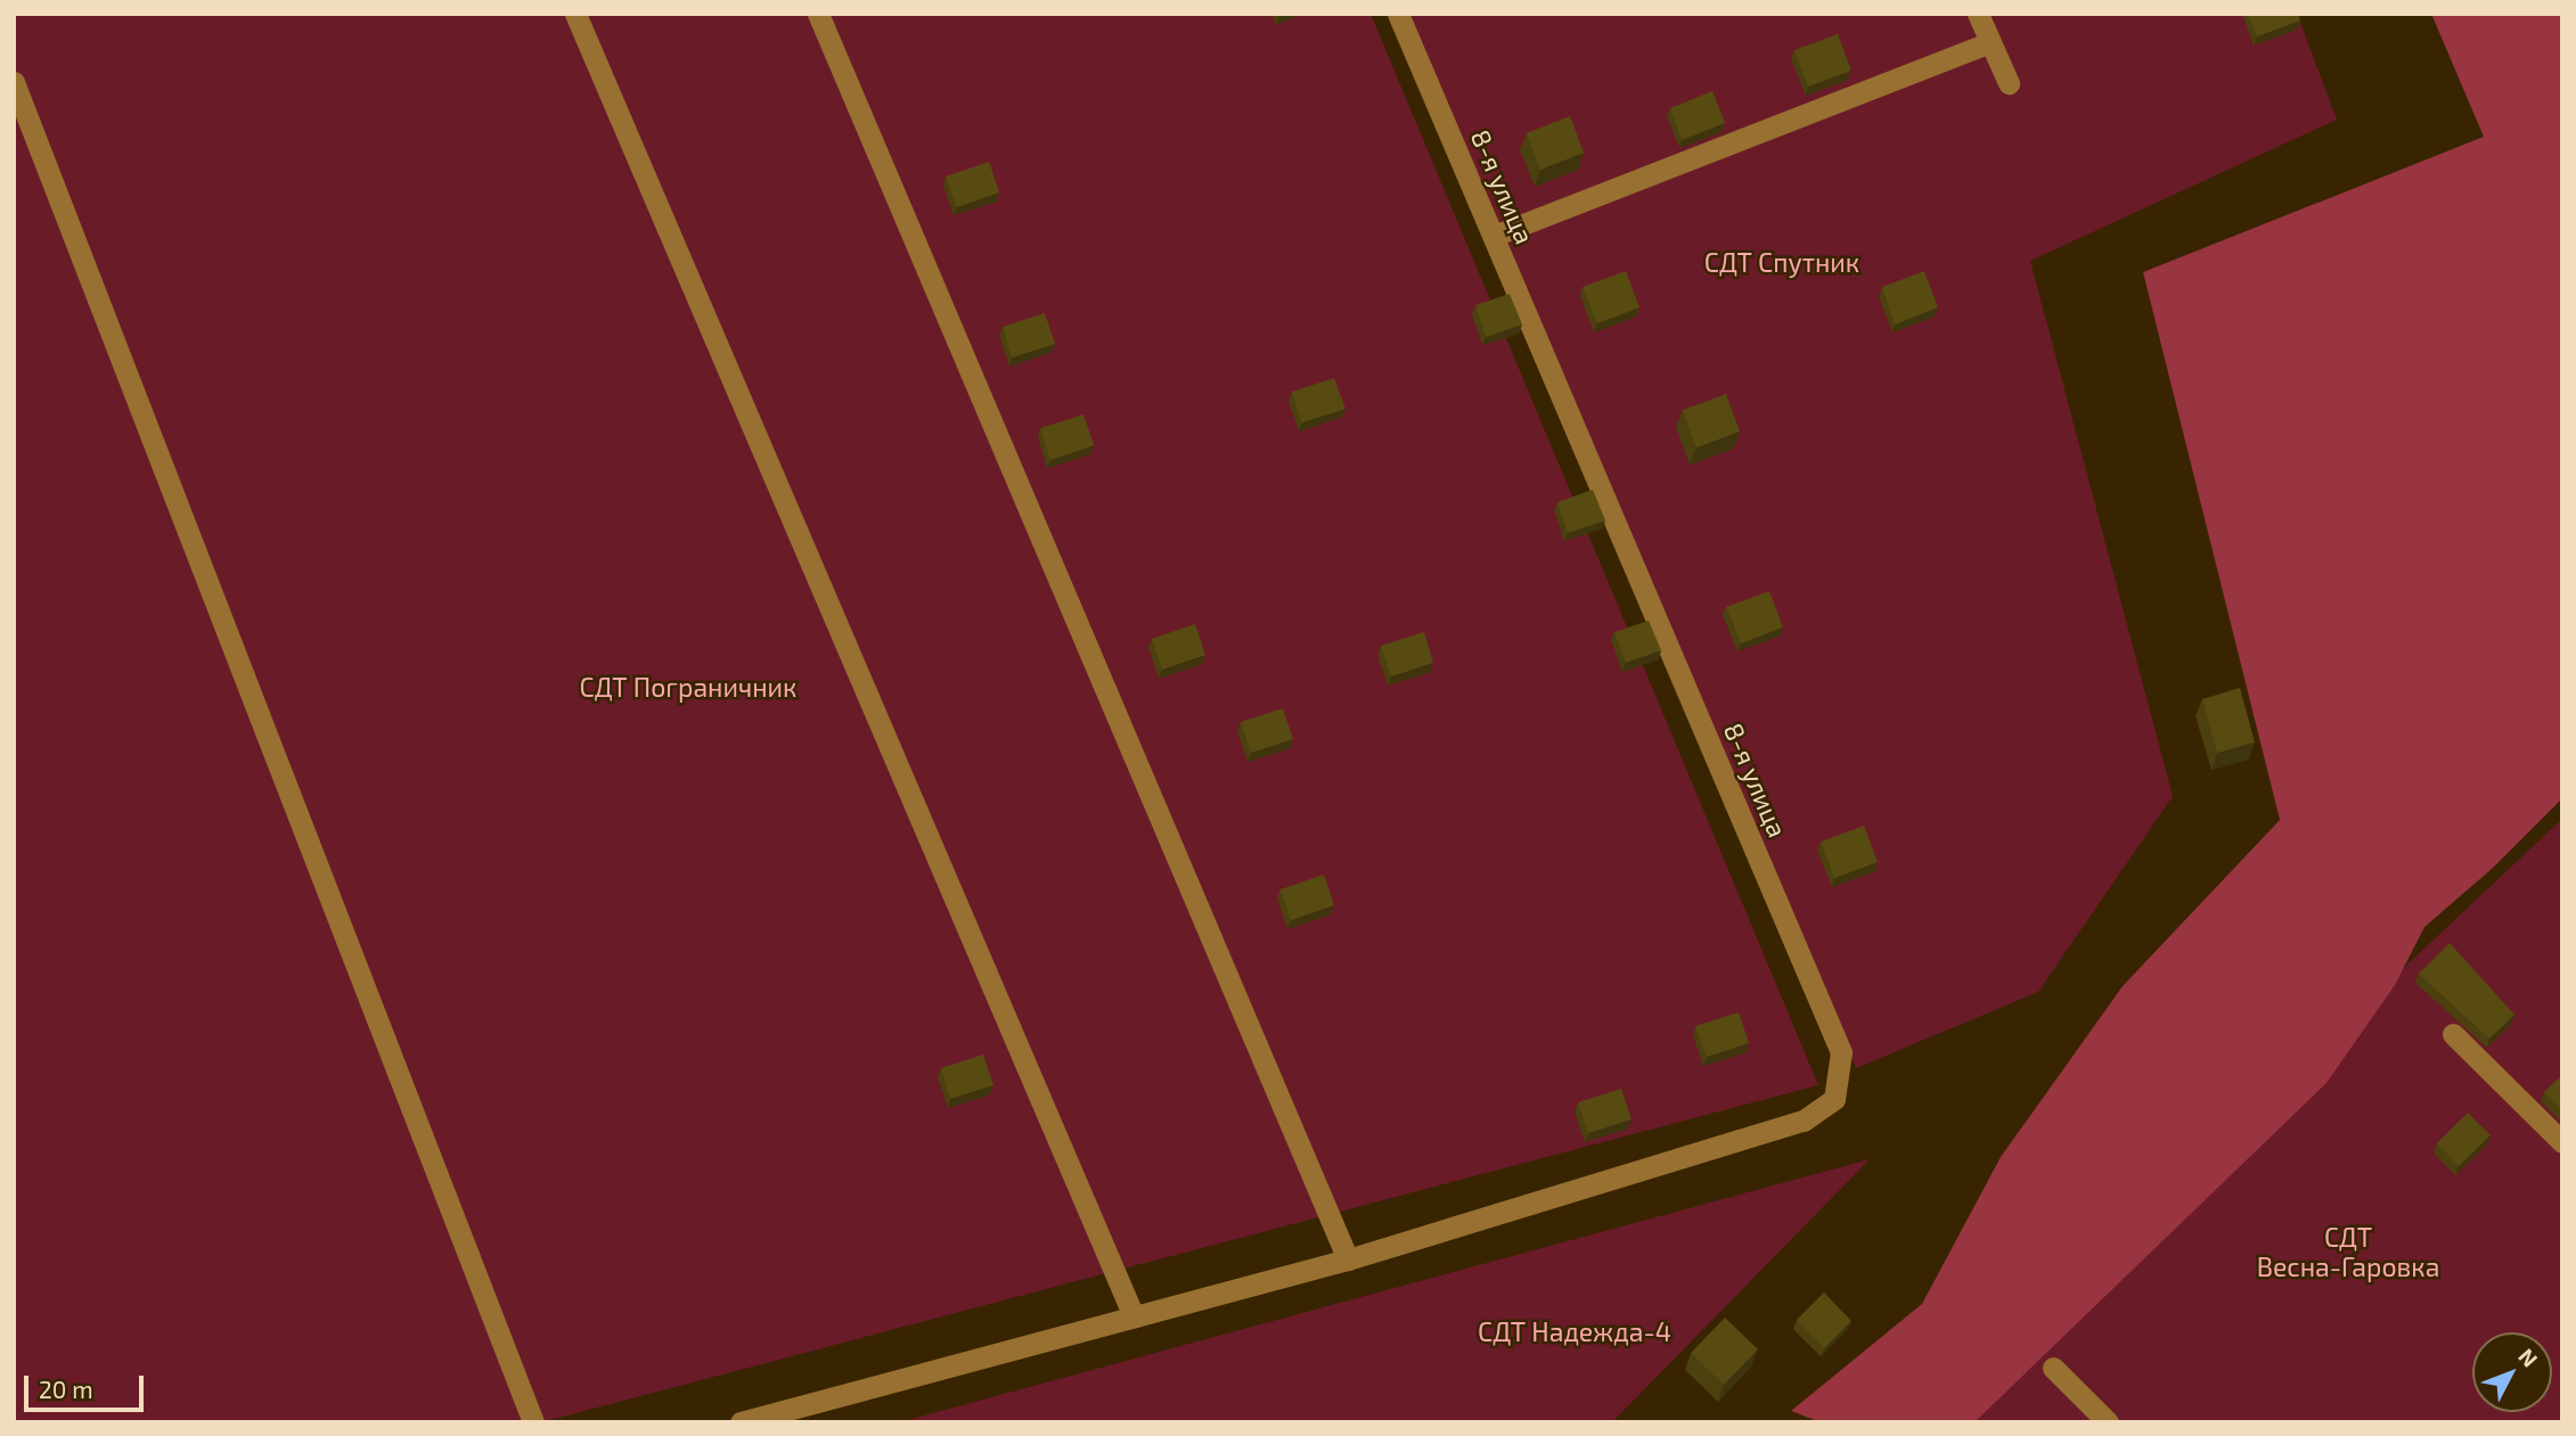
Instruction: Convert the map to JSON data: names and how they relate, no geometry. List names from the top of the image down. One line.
{"streets":{"street":["8-я улица"]},"parks":["СДТ Спутник","СДТ Пограничник","СДТ Весна-Гаровка","СДТ Надежда-4"],"scale_bar":"20 m","north":"top right"}
